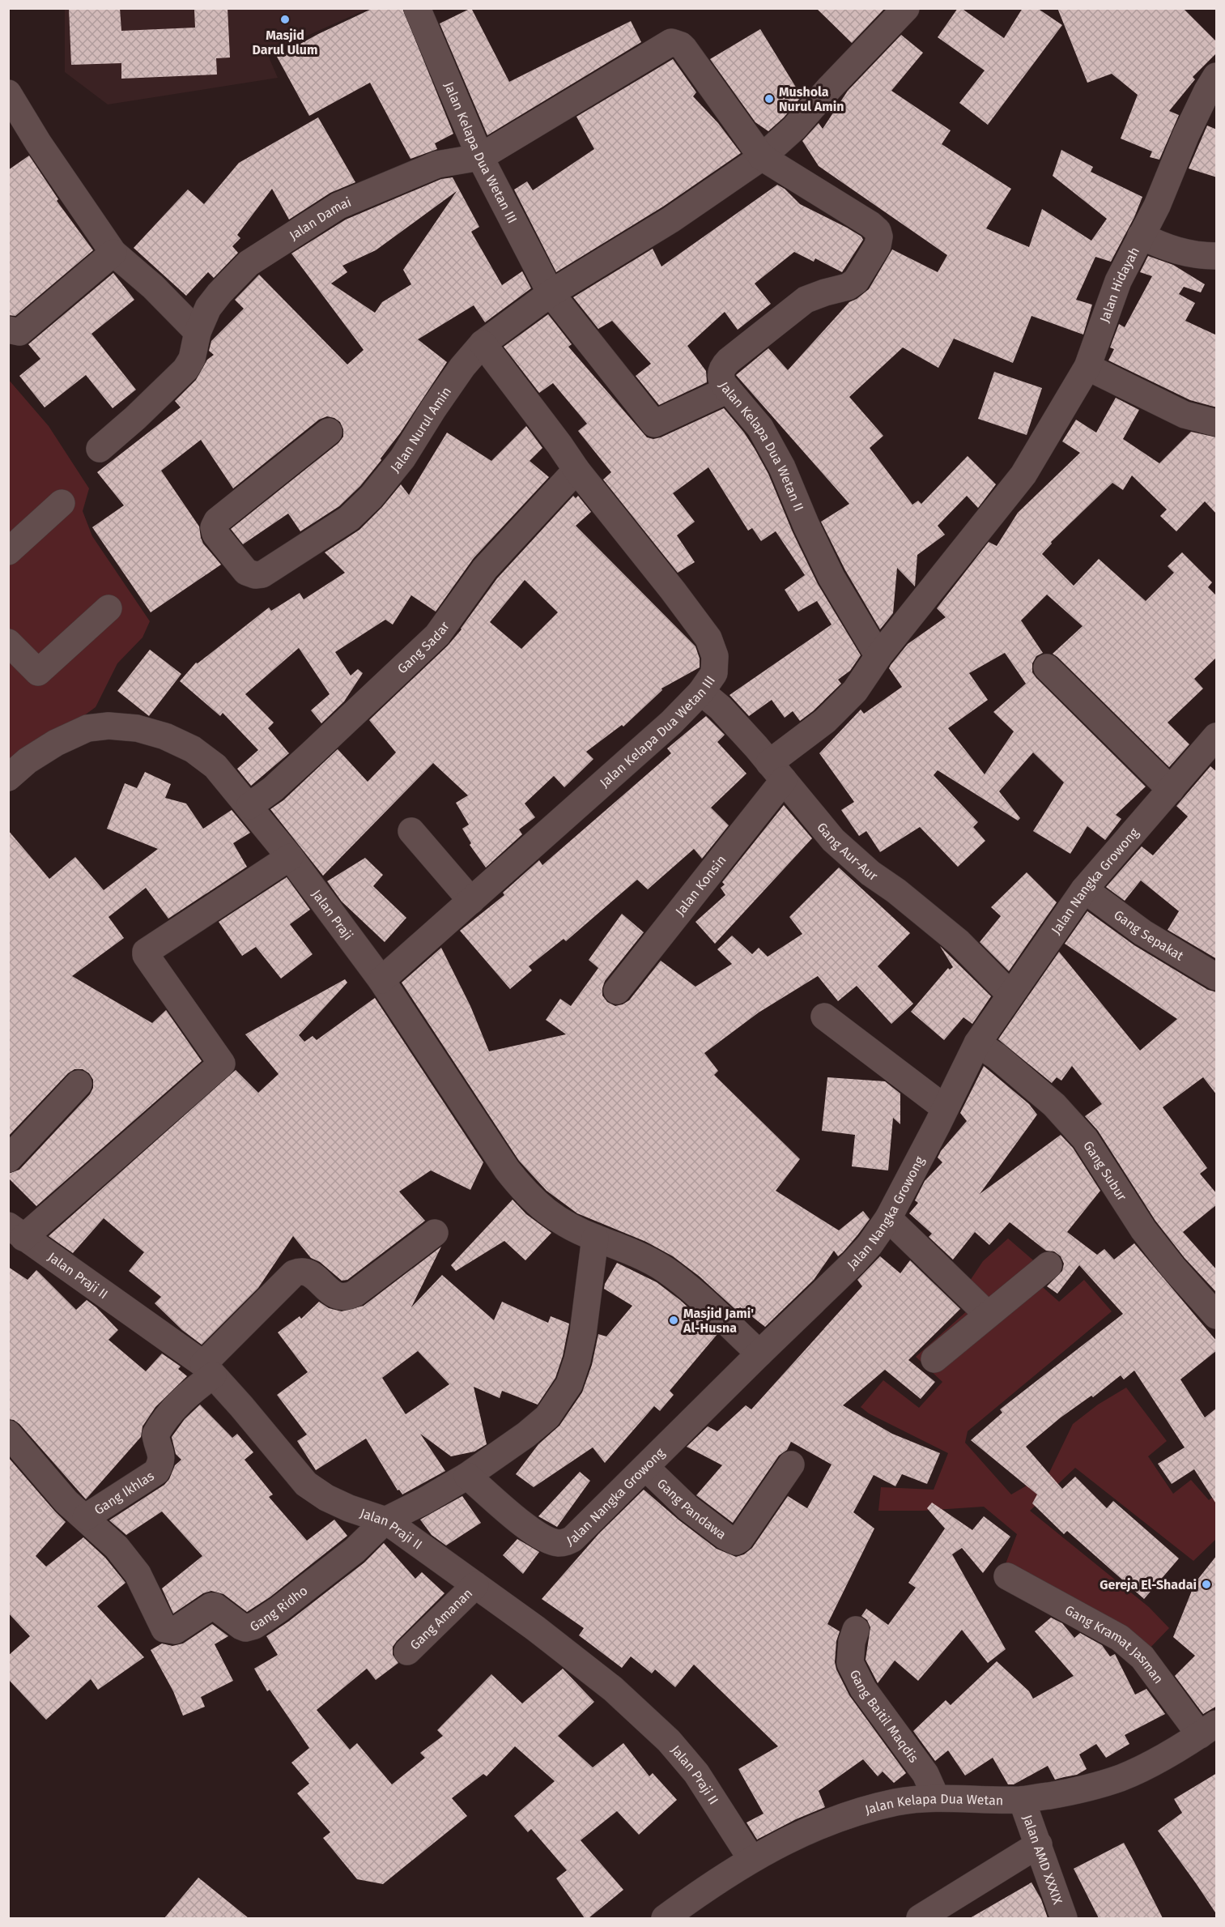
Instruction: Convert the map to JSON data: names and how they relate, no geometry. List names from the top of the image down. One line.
{"streets":{"street":["Jalan Kelapa Dua Wetan III","Jalan Damai","Jalan Hidayah","Jalan Nurul Amin","Jalan Kelapa Dua Wetan II","Gang Sadar","Gang Aur-Aur","Jalan Nangka Growong","Jalan Konsin","Jalan Praji","Gang Sepakat","Gang Subur","Jalan Praji II","Gang Ikhlas","Gang Pandawa","Gang Ridho","Gang Amanan","Gang Kramat Jasman","Gang Baitil Maqdis","Jalan Kelapa Dua Wetan","Jalan AMD XXXIX"]},"crossings":[["Jalan Kelapa Dua Wetan III","Jalan Damai"],["Jalan Kelapa Dua Wetan III","Jalan Nurul Amin"],["Jalan Kelapa Dua Wetan III","Jalan Kelapa Dua Wetan II"],["Jalan Kelapa Dua Wetan III","Gang Sadar"],["Jalan Kelapa Dua Wetan III","Gang Aur-Aur"],["Jalan Kelapa Dua Wetan III","Jalan Praji"],["Jalan Nurul Amin","Jalan Kelapa Dua Wetan II"],["Gang Sadar","Jalan Praji"],["Gang Aur-Aur","Jalan Nangka Growong"],["Gang Aur-Aur","Jalan Konsin"],["Jalan Nangka Growong","Jalan Praji"],["Jalan Nangka Growong","Gang Sepakat"],["Jalan Nangka Growong","Gang Subur"],["Jalan Nangka Growong","Gang Pandawa"],["Jalan Praji II","Gang Ikhlas"],["Jalan Praji II","Gang Ridho"],["Jalan Praji II","Gang Amanan"],["Jalan Praji II","Jalan Kelapa Dua Wetan"],["Gang Ikhlas","Gang Ridho"],["Gang Kramat Jasman","Jalan Kelapa Dua Wetan"],["Gang Baitil Maqdis","Jalan Kelapa Dua Wetan"],["Jalan Kelapa Dua Wetan","Jalan AMD XXXIX"]],"places":["Masjid Darul Ulum","Mushola Nurul Amin","Masjid Jami' Al-Husna","Gereja El-Shadai"]}
